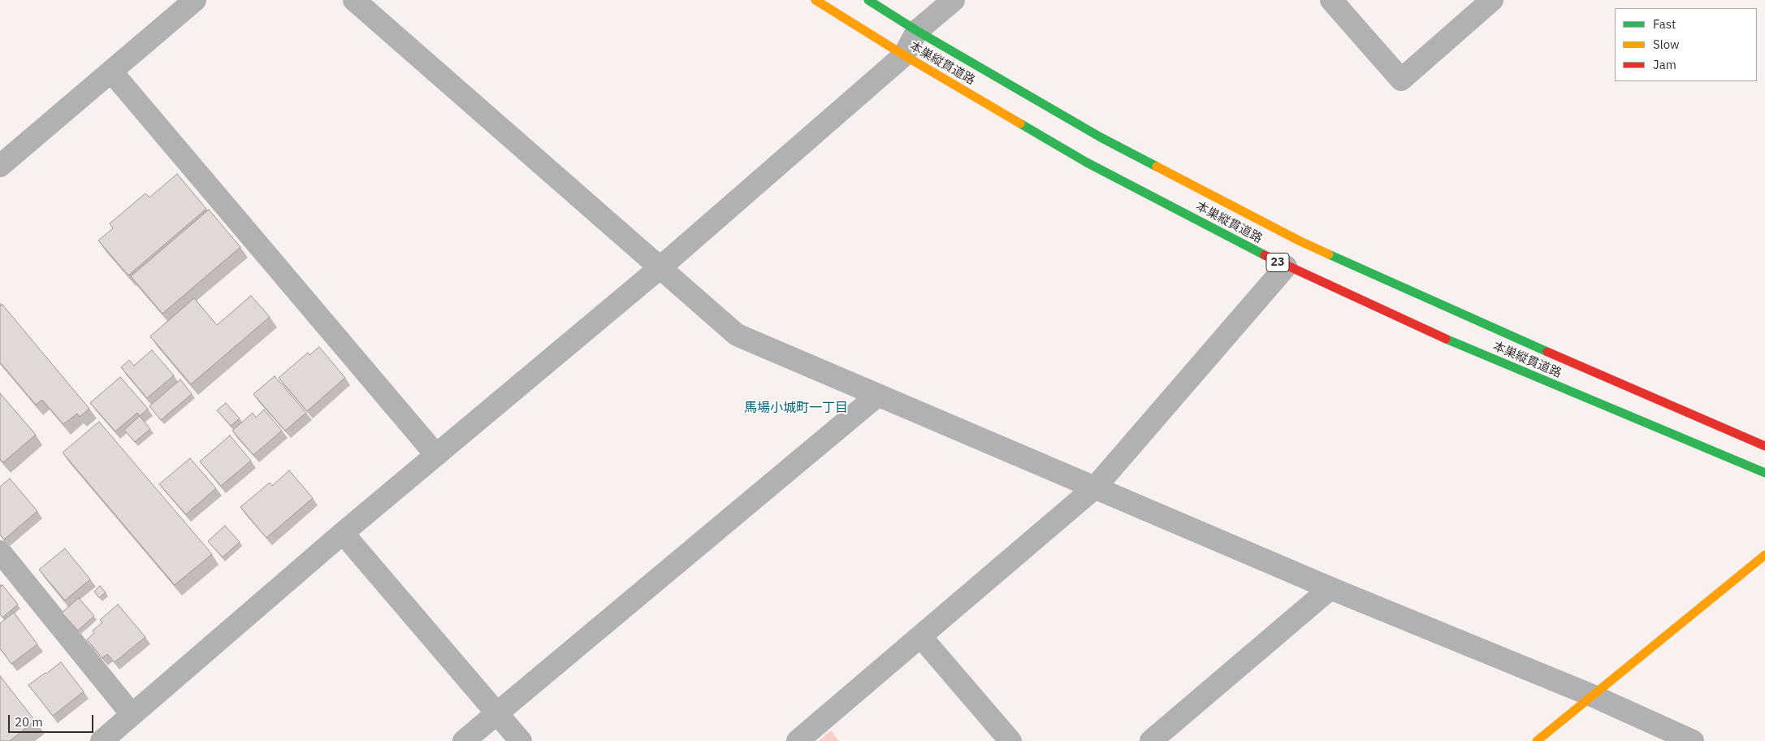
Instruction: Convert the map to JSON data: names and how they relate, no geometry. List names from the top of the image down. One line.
{"streets":{"main road":["本巣縦貫道路","23"]},"districts":["馬場小城町一丁目"],"legend":["Fast","Slow","Jam"],"scale_bar":"20 m"}
